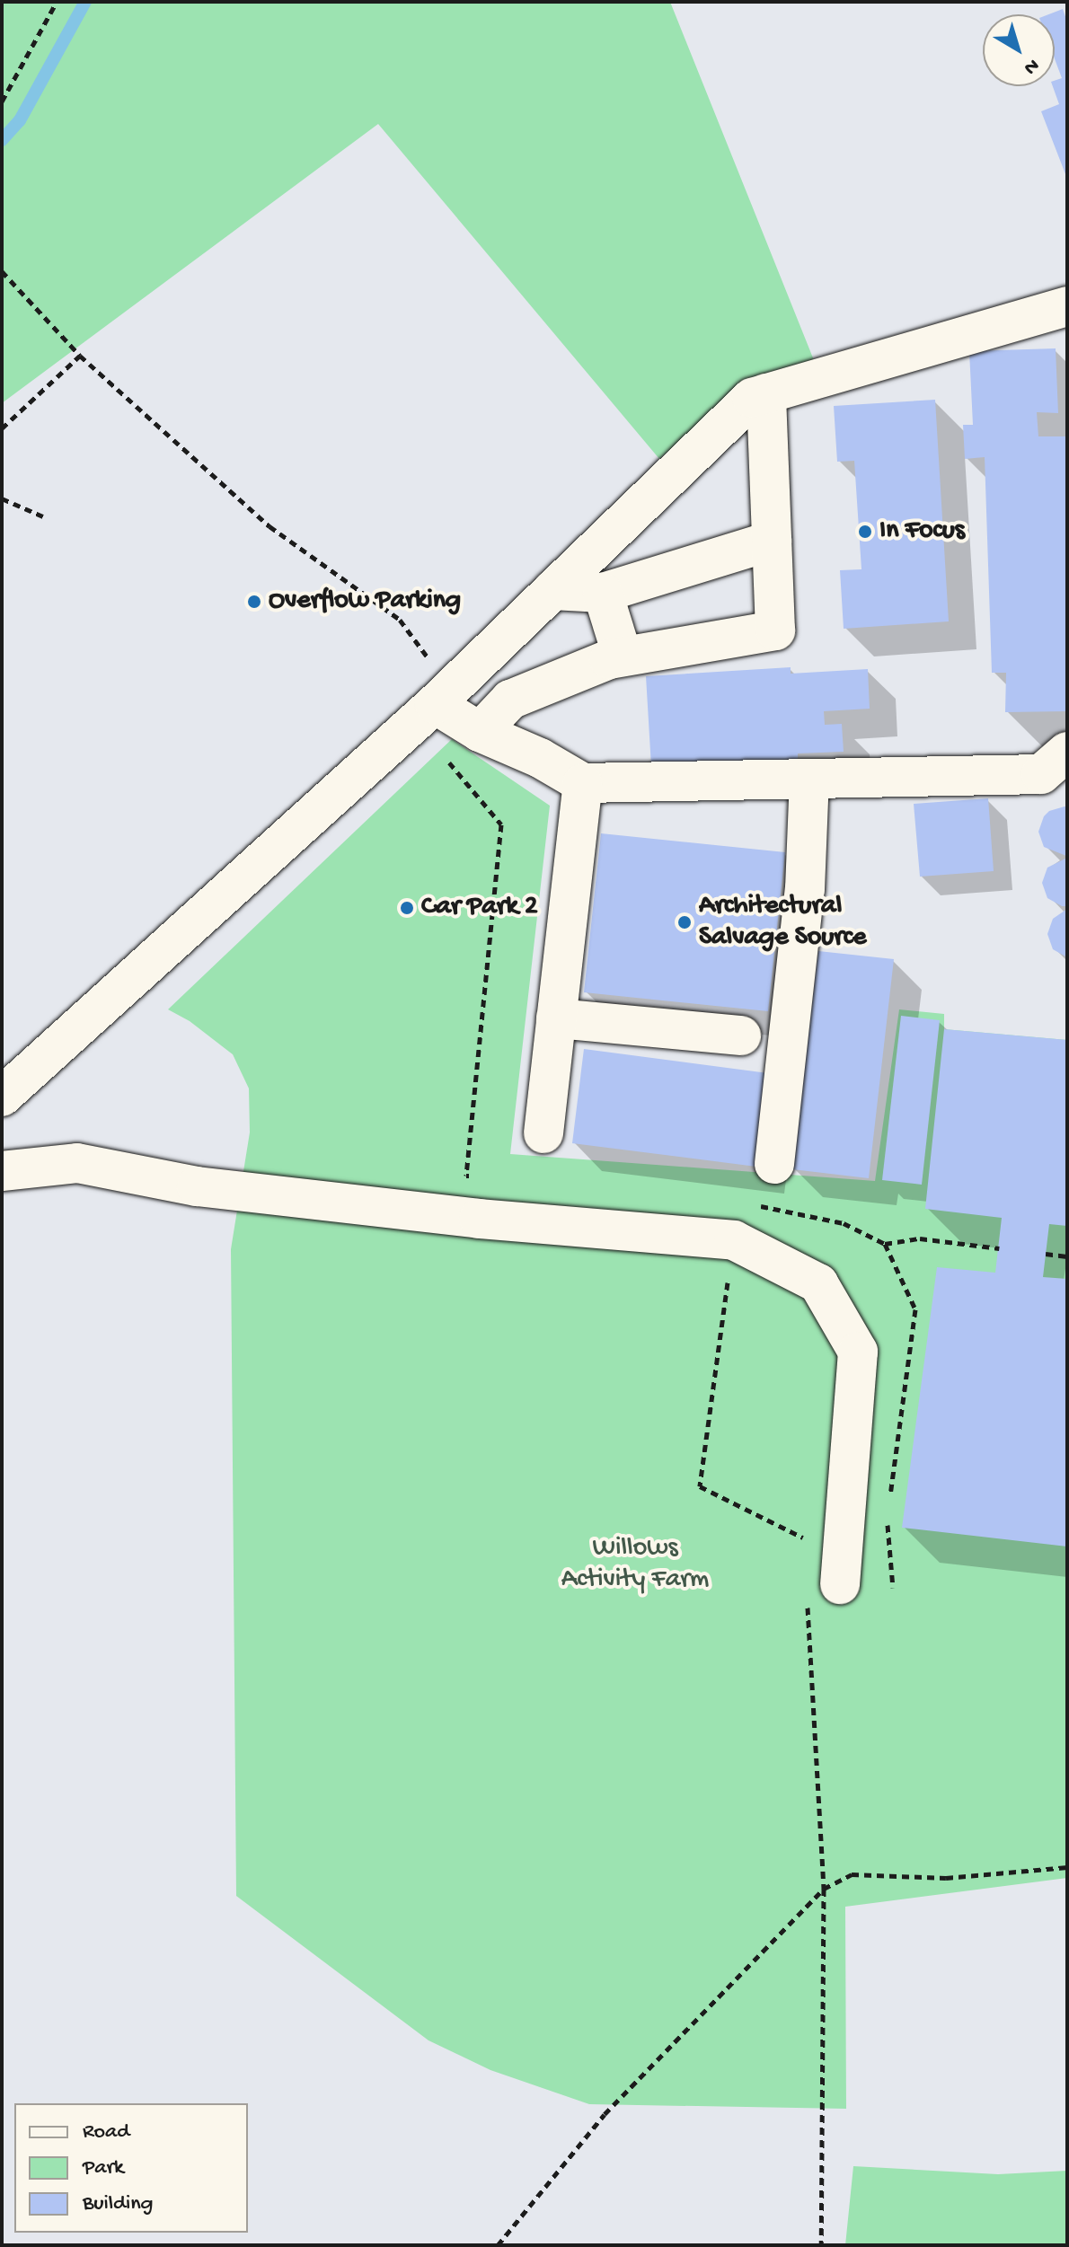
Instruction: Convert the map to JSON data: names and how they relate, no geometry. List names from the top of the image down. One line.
{"parks":["Willows Activity Farm"],"places":["In Focus","Overflow Parking","Car Park 2","Architectural Salvage Source"],"legend":["Road","Park","Building"],"north":"bottom right"}
